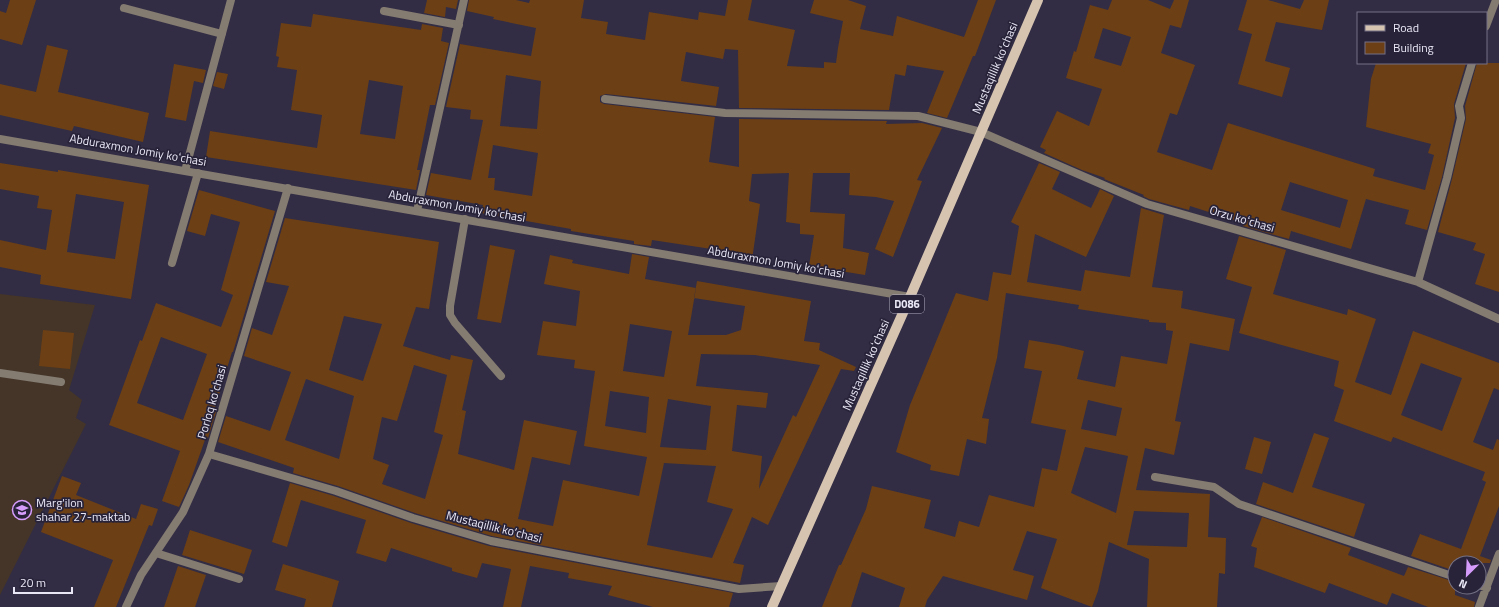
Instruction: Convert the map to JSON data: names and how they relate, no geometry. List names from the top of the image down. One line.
{"streets":{"main road":["Mustaqillik koʻchasi","D086"],"street":["Abduraxmon Jomiy koʻchasi","Orzu koʻchasi","Porloq koʻchasi","Mustaqillik ko‘chasi"]},"crossings":[["Mustaqillik koʻchasi","Abduraxmon Jomiy koʻchasi"],["Mustaqillik koʻchasi","Orzu koʻchasi"],["Mustaqillik koʻchasi","Mustaqillik ko‘chasi"],["Abduraxmon Jomiy koʻchasi","Porloq koʻchasi"],["Porloq koʻchasi","Mustaqillik ko‘chasi"]],"places":{"school or university":["Marg'ilon shahar 27-maktab"]},"legend":["Road","Building"],"scale_bar":"20 m","north":"bottom left"}
